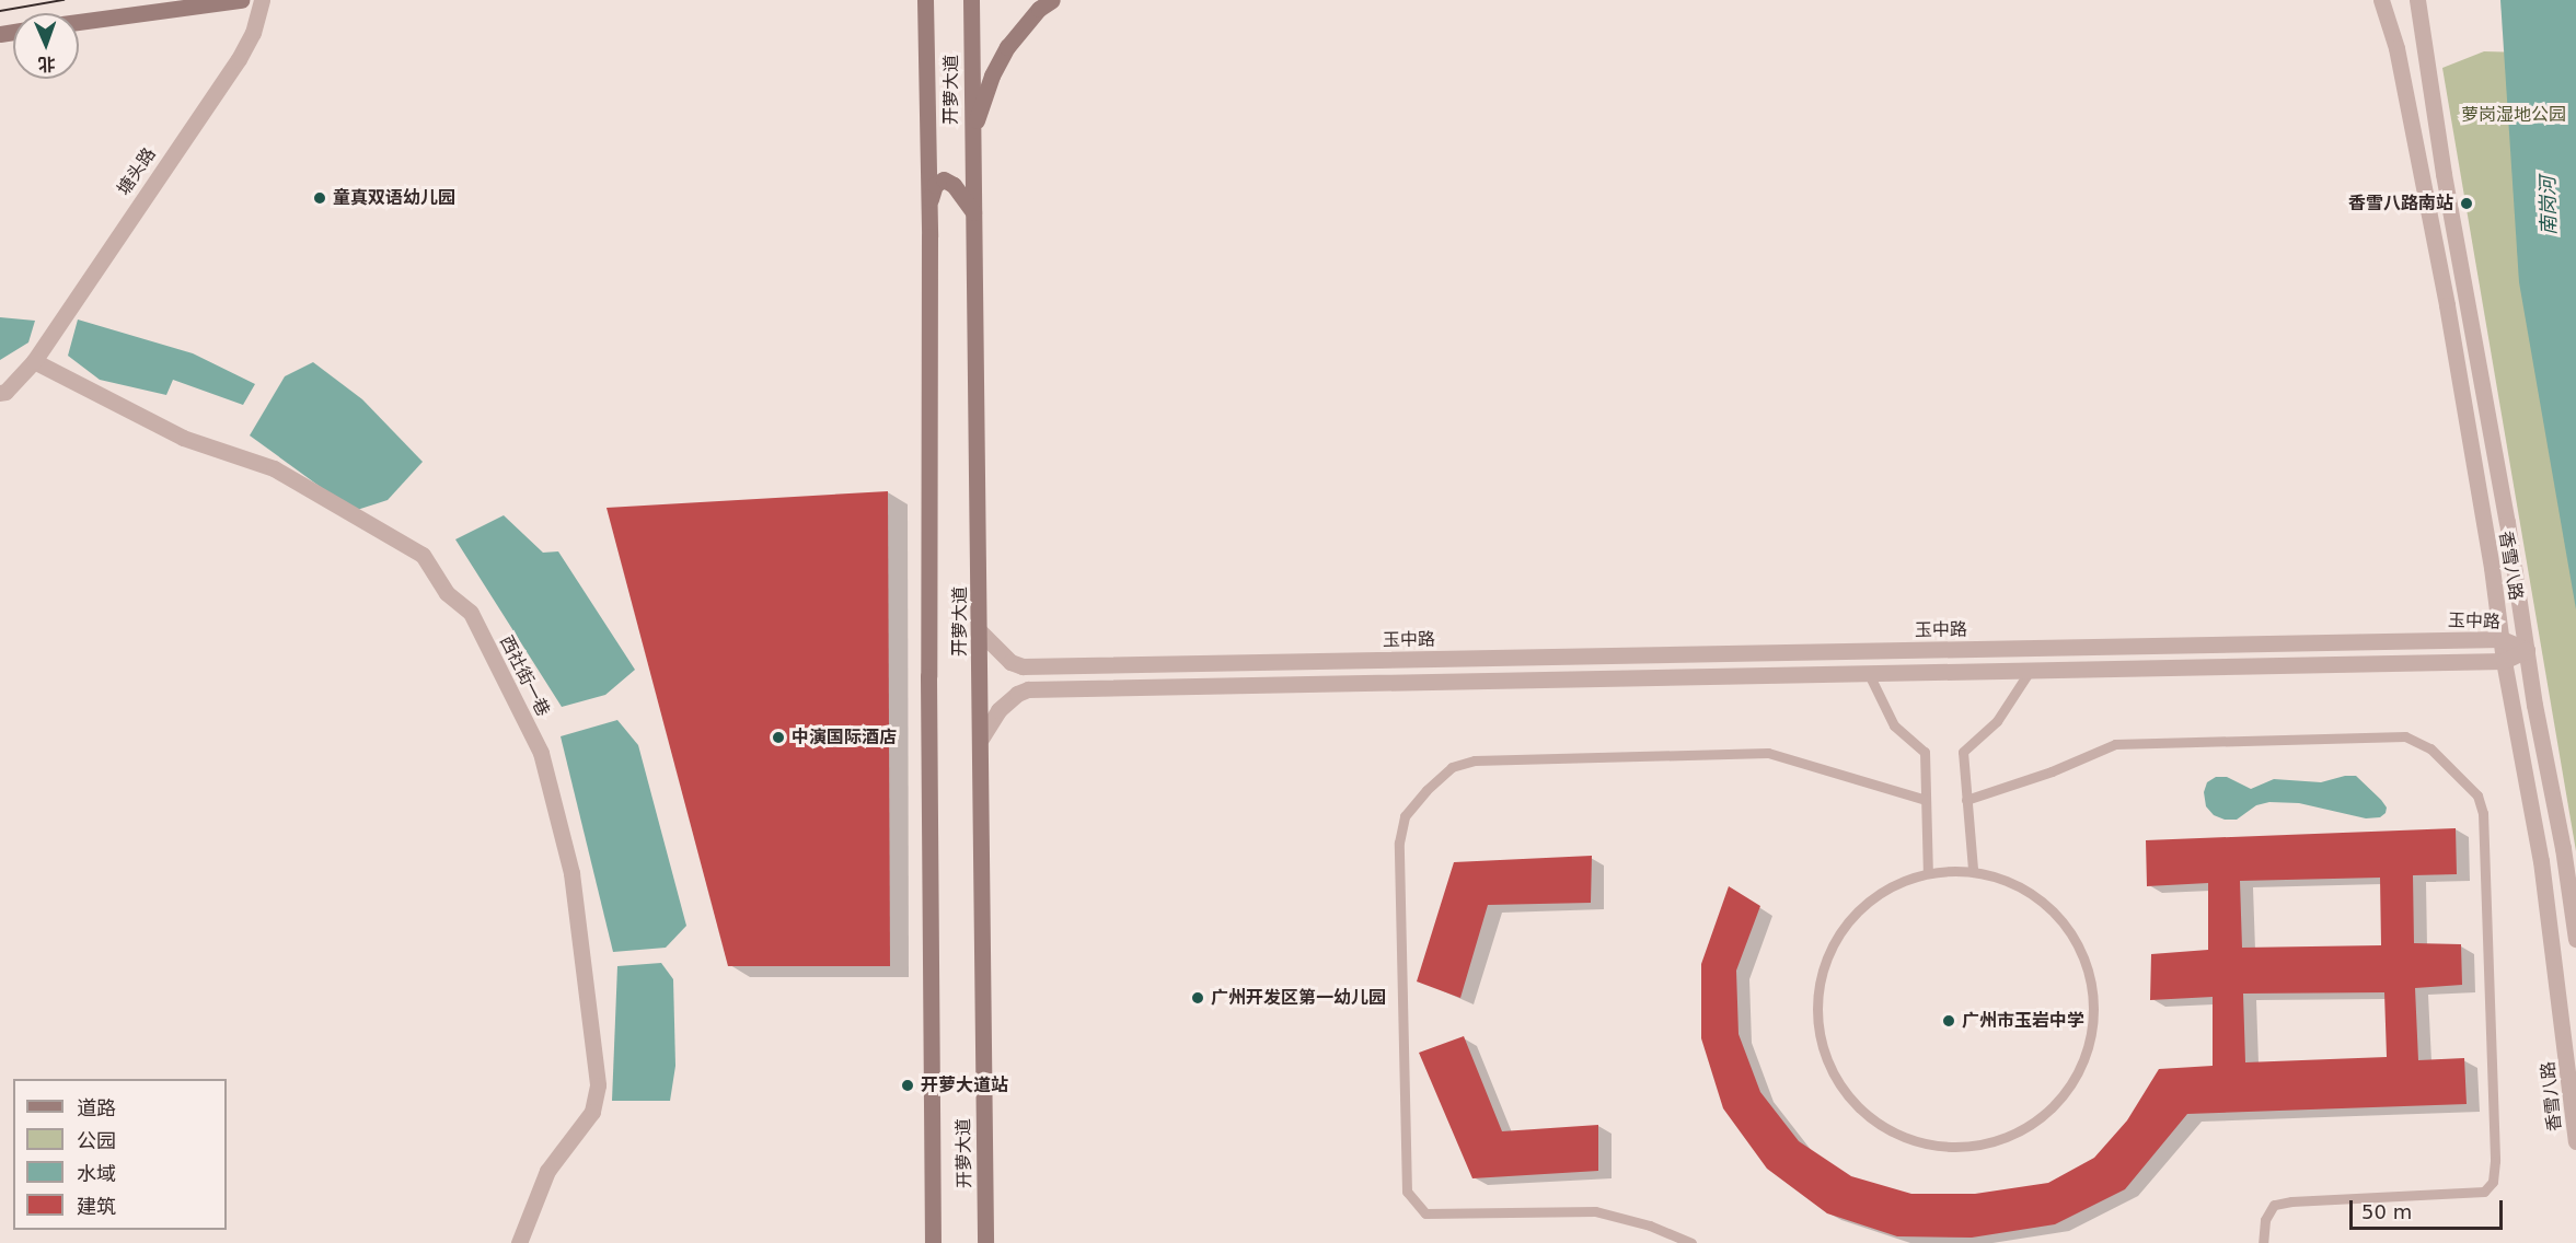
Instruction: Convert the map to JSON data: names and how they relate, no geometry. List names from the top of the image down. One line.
{"streets":{"main road":["开萝大道"],"street":["塘头路","香雪八路","玉中路","西社街一巷"]},"crossings":[["开萝大道","玉中路"],["塘头路","西社街一巷"],["香雪八路","玉中路"]],"water":["南岗河"],"parks":["萝岗湿地公园"],"places":["童真双语幼儿园","香雪八路南站","中演国际酒店","广州开发区第一幼儿园","广州市玉岩中学","开萝大道站"],"legend":["道路","公园","水域","建筑"],"scale_bar":"50 m","north":"bottom"}
